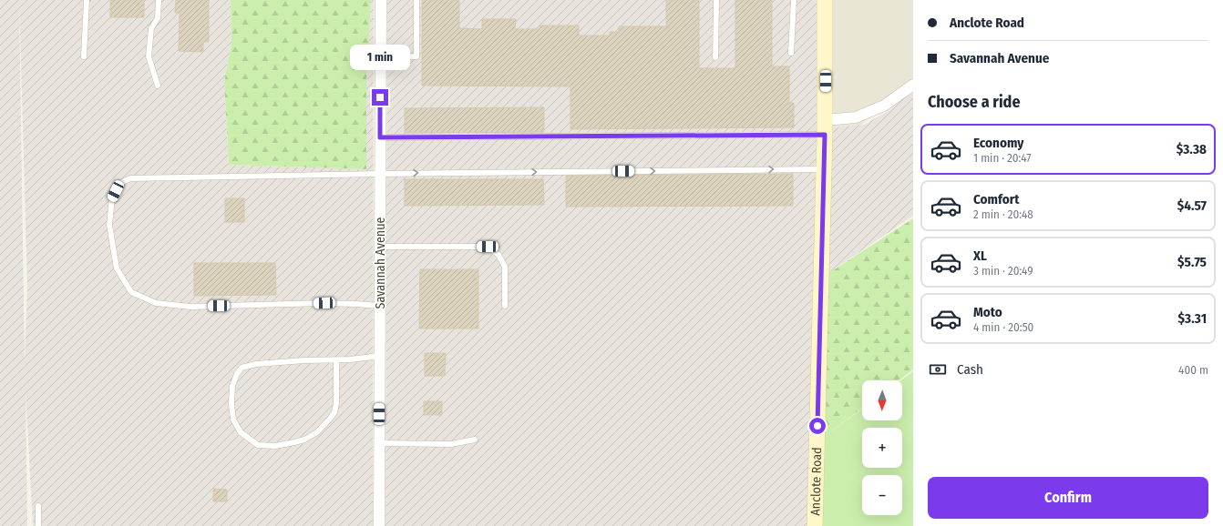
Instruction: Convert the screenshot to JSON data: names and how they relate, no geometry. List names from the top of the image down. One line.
{"streets":{"street":["Savannah Avenue","Anclote Road"]},"north":"bottom","page":{"banner":["Anclote Road","Savannah Avenue"],"bubble":"1 min","heading":"Choose a ride","list":[{"name":"Economy","note":"1 min · 20:47","value":"$3.38"},{"name":"Comfort","note":"2 min · 20:48","value":"$4.57"},{"name":"XL","note":"3 min · 20:49","value":"$5.75"},{"name":"Moto","note":"4 min · 20:50","value":"$3.31"}],"pay":["Cash","400 m"],"map_buttons":["+","−"],"buttons":"Confirm"}}
